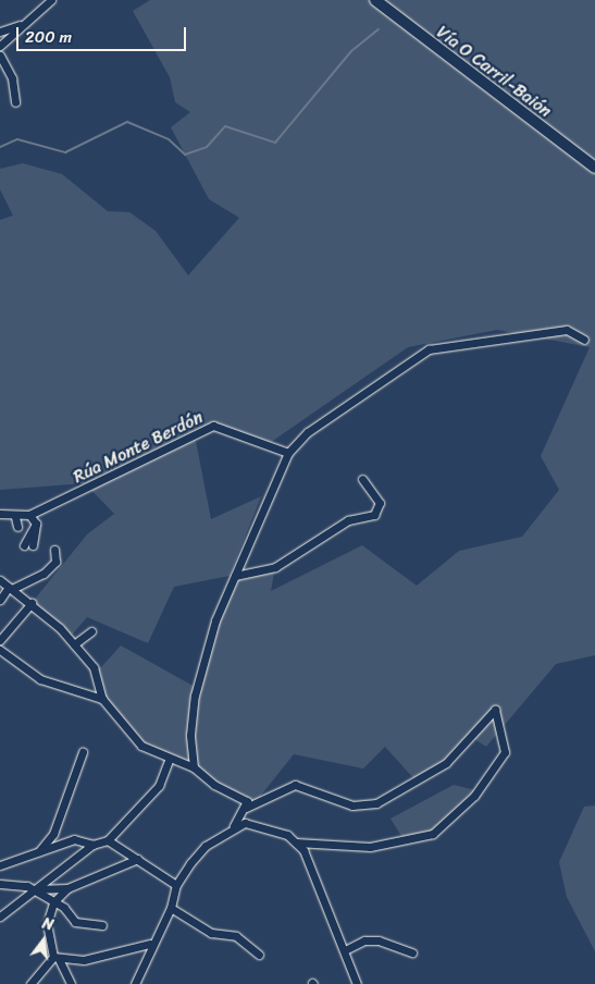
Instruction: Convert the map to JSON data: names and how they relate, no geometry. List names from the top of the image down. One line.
{"streets":{"highway":["Vía O Carril-Baión"],"street":["Rúa Monte Berdón"]},"scale_bar":"200 m","north":"top"}
